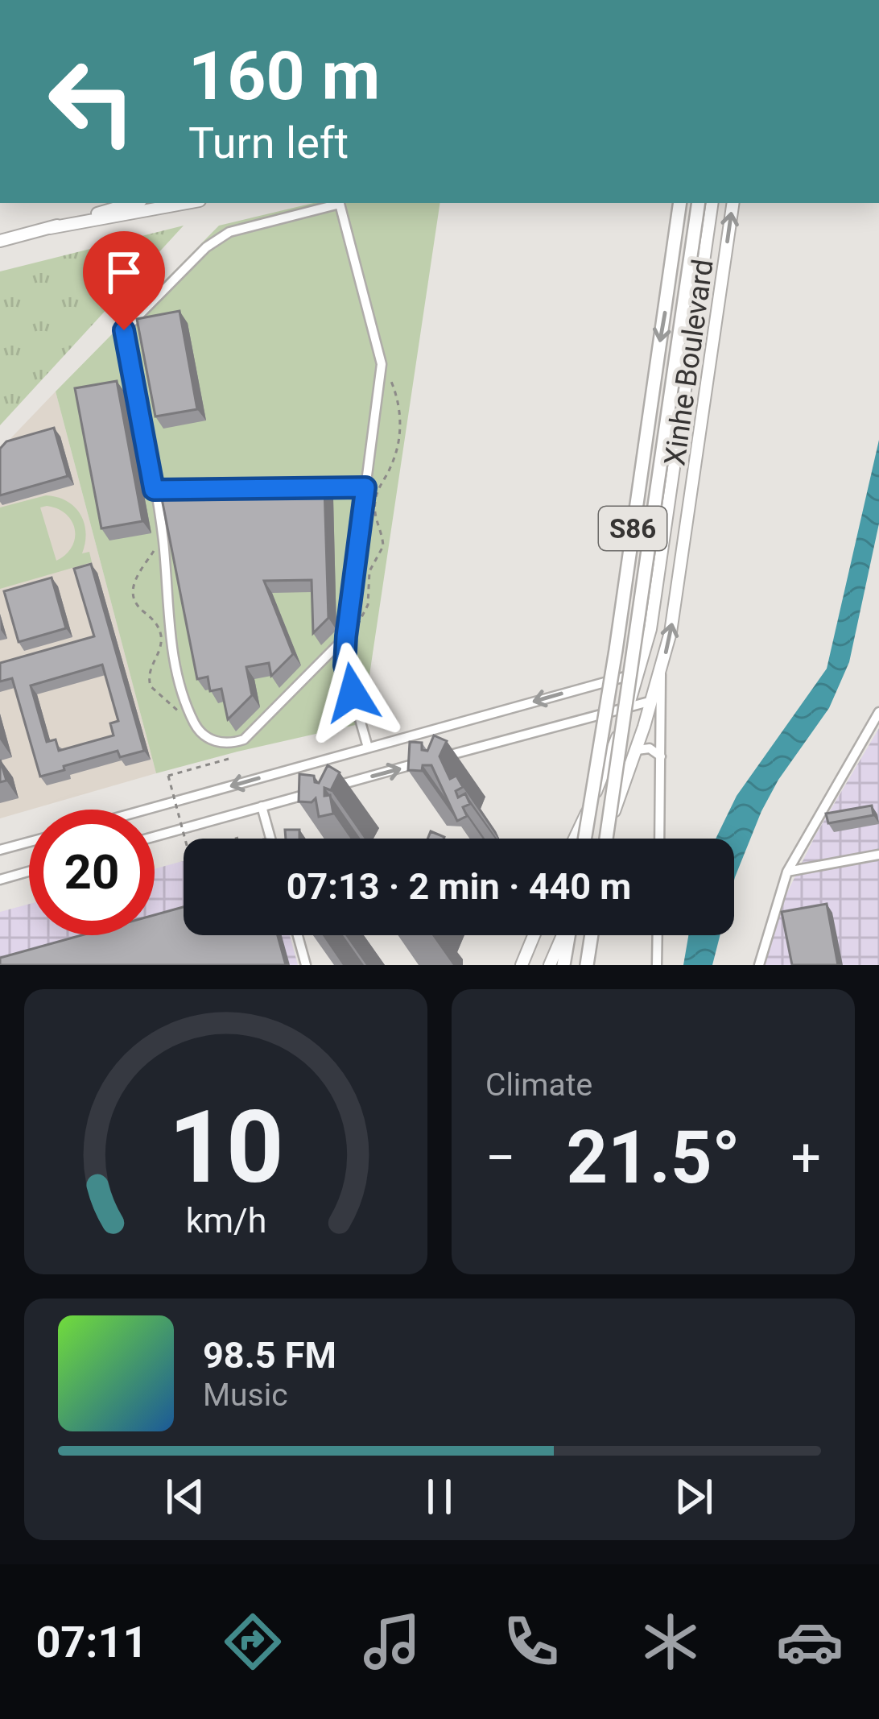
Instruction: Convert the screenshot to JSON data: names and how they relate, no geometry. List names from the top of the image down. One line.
{"streets":{"highway":["S86"],"main road":["Xinhe Boulevard"]},"page":{"turn":["160 m","Turn left"],"limit":"20","trip":"07:13 · 2 min · 440 m","tile":"Climate","heat":["−","21.5°","+"],"song":["98.5 FM","Music"],"tabs":"07:11","gauge":["10","km/h"]}}
